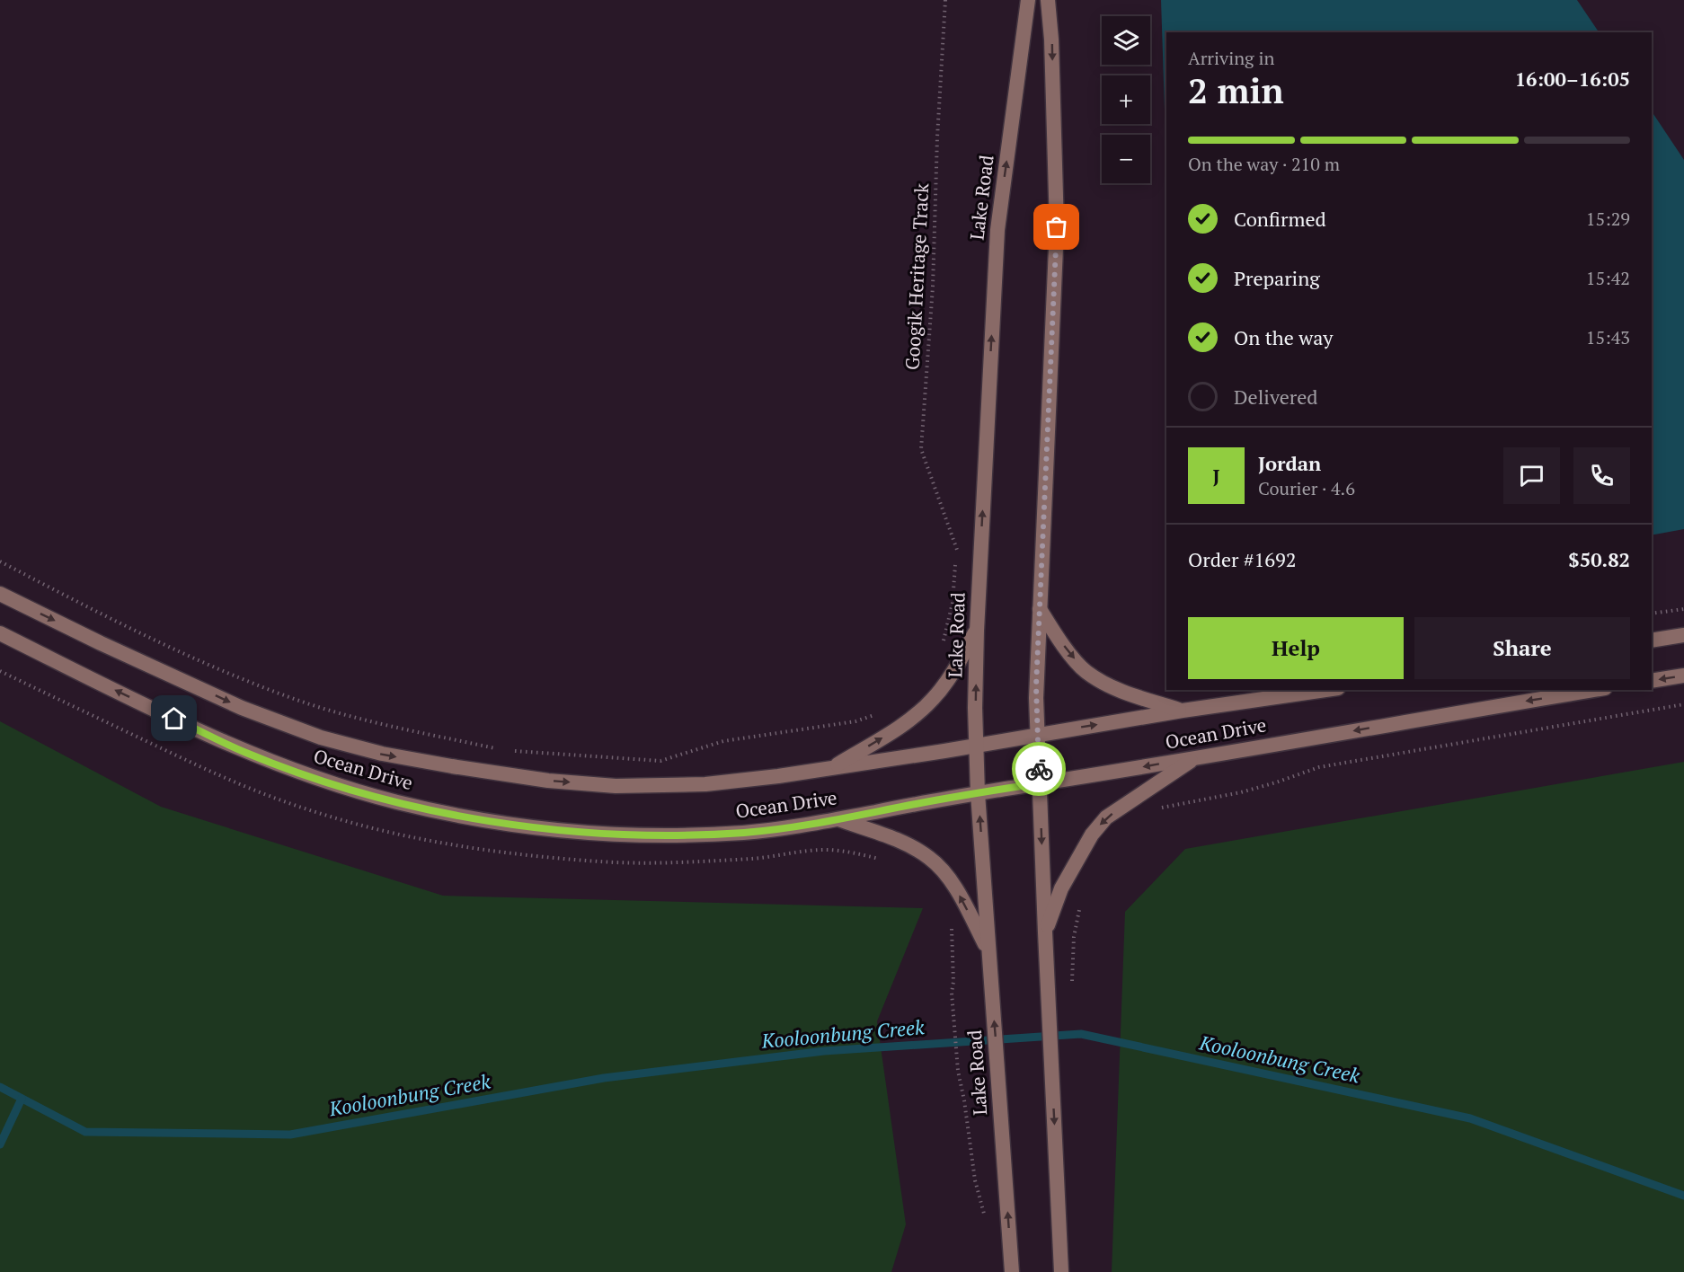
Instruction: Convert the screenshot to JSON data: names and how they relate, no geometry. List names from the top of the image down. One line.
{"streets":{"main road":["Lake Road","Ocean Drive"],"path":["Googik Heritage Track"]},"crossings":[["Lake Road","Ocean Drive"]],"water":["Kooloonbung Creek"],"page":{"map_buttons":["+","−"],"heading":["2 min","Arriving in","16:00–16:05"],"panel":["Jordan","Courier · 4.6","Order #1692","$50.82"],"bar":"On the way · 210 m","list":[["Confirmed","15:29"],["Preparing","15:42"],["On the way","15:43"],"Delivered"],"round":"J","buttons":["Help","Share"]}}
